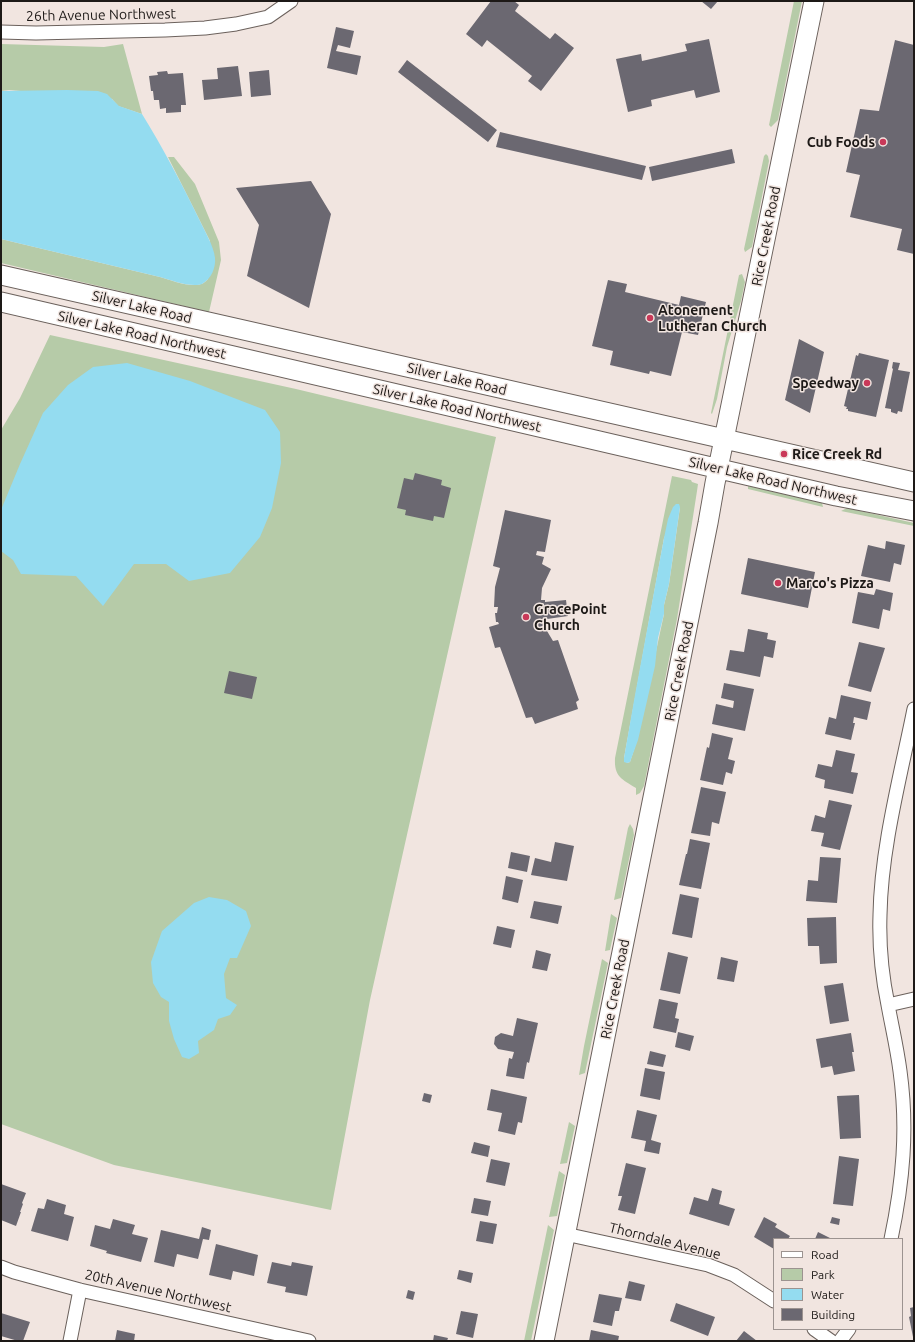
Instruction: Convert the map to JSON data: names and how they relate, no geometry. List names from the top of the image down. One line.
{"streets":{"main road":["Rice Creek Road","Silver Lake Road","Silver Lake Road Northwest"],"street":["26th Avenue Northwest","Thorndale Avenue","20th Avenue Northwest"]},"crossings":[["Rice Creek Road","Silver Lake Road"],["Rice Creek Road","Silver Lake Road Northwest"],["Rice Creek Road","Thorndale Avenue"]],"places":["Cub Foods","Atonement Lutheran Church","Speedway","Rice Creek Rd","Marco's Pizza","GracePoint Church"],"legend":["Road","Park","Water","Building"]}
